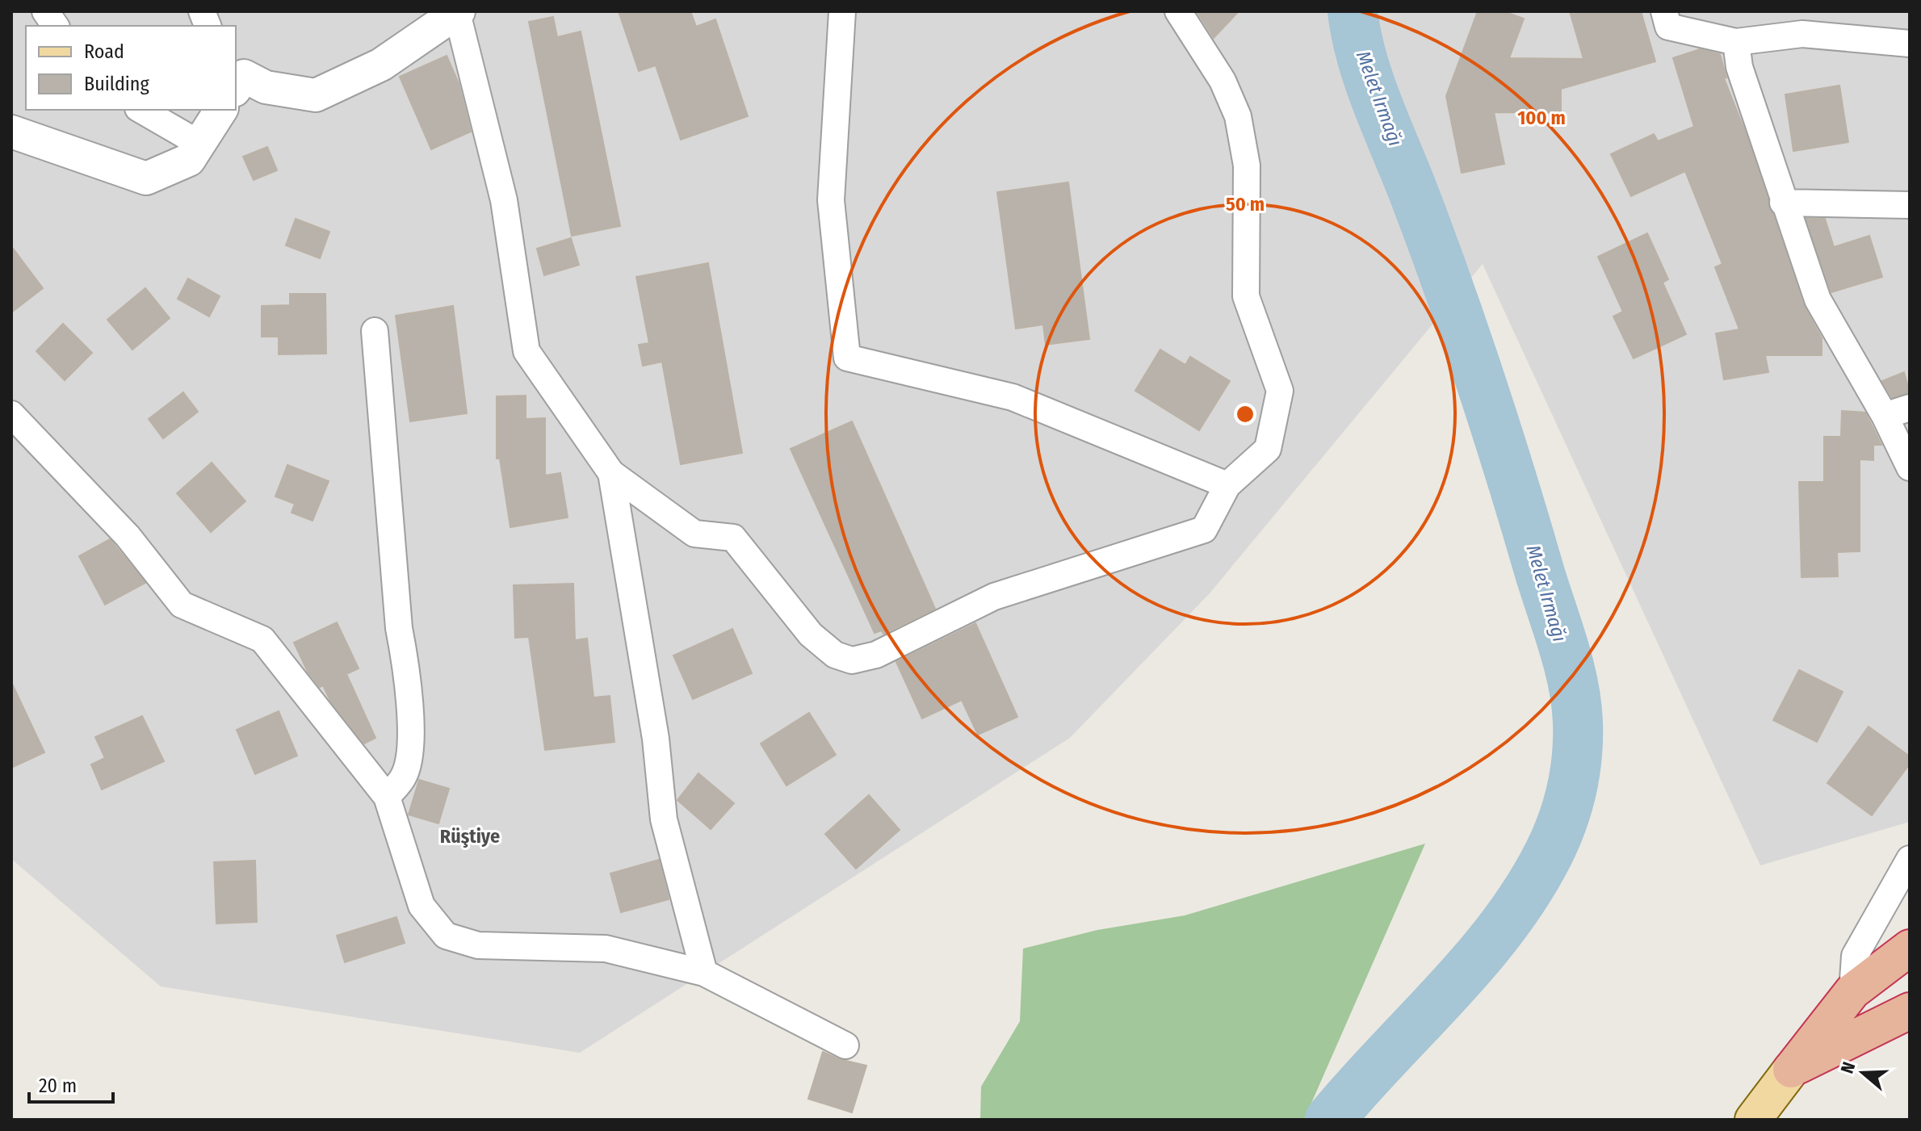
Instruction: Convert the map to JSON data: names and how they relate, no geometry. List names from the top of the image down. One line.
{"districts":["Rüştiye"],"water":["Melet Irmağı"],"legend":["Road","Building"],"scale_bar":"20 m","north":"left","rings":["100 m","50 m"]}
